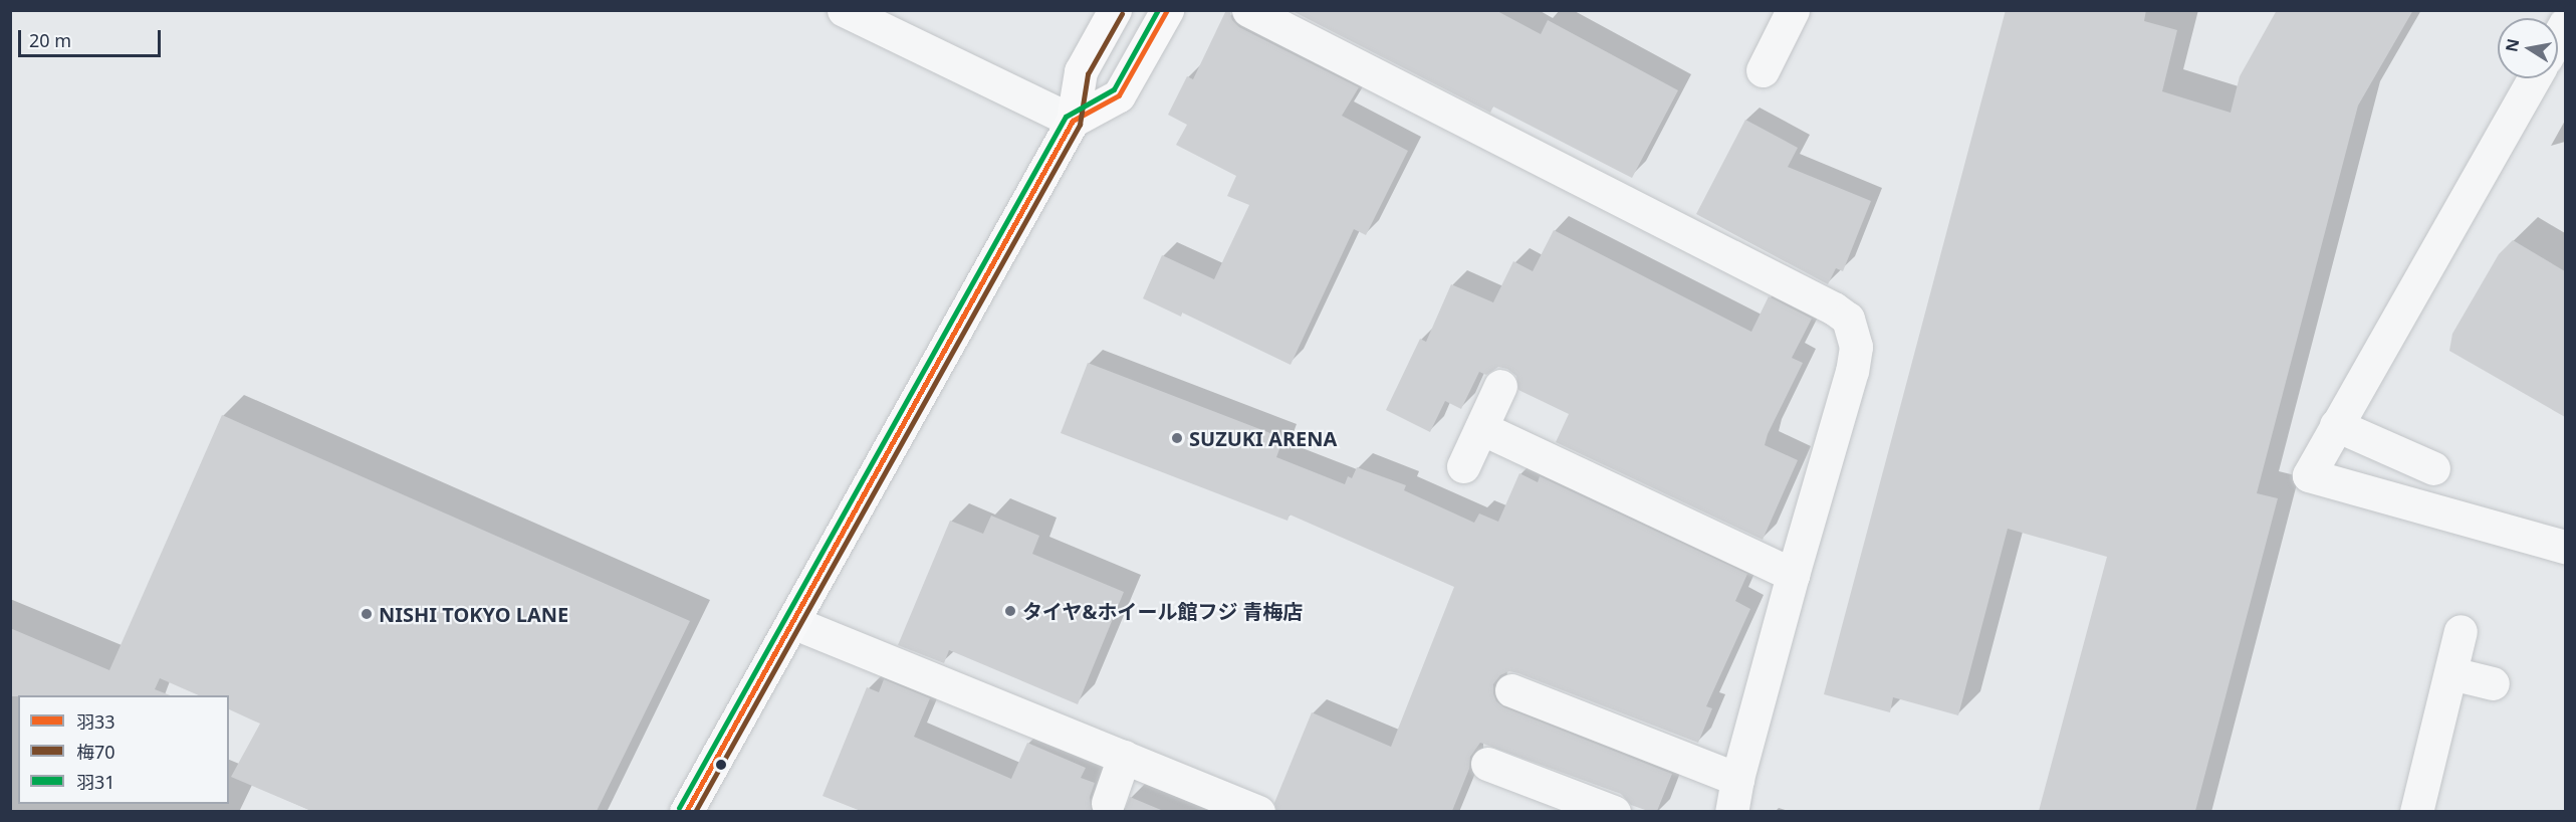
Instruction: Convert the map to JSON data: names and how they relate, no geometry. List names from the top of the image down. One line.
{"places":["SUZUKI ARENA","タイヤ&ホイール館フジ 青梅店","NISHI TOKYO LANE"],"lines":["transit line 羽33","transit line 羽31","transit line 梅70"],"legend":["羽33","梅70","羽31"],"scale_bar":"20 m","north":"left"}
